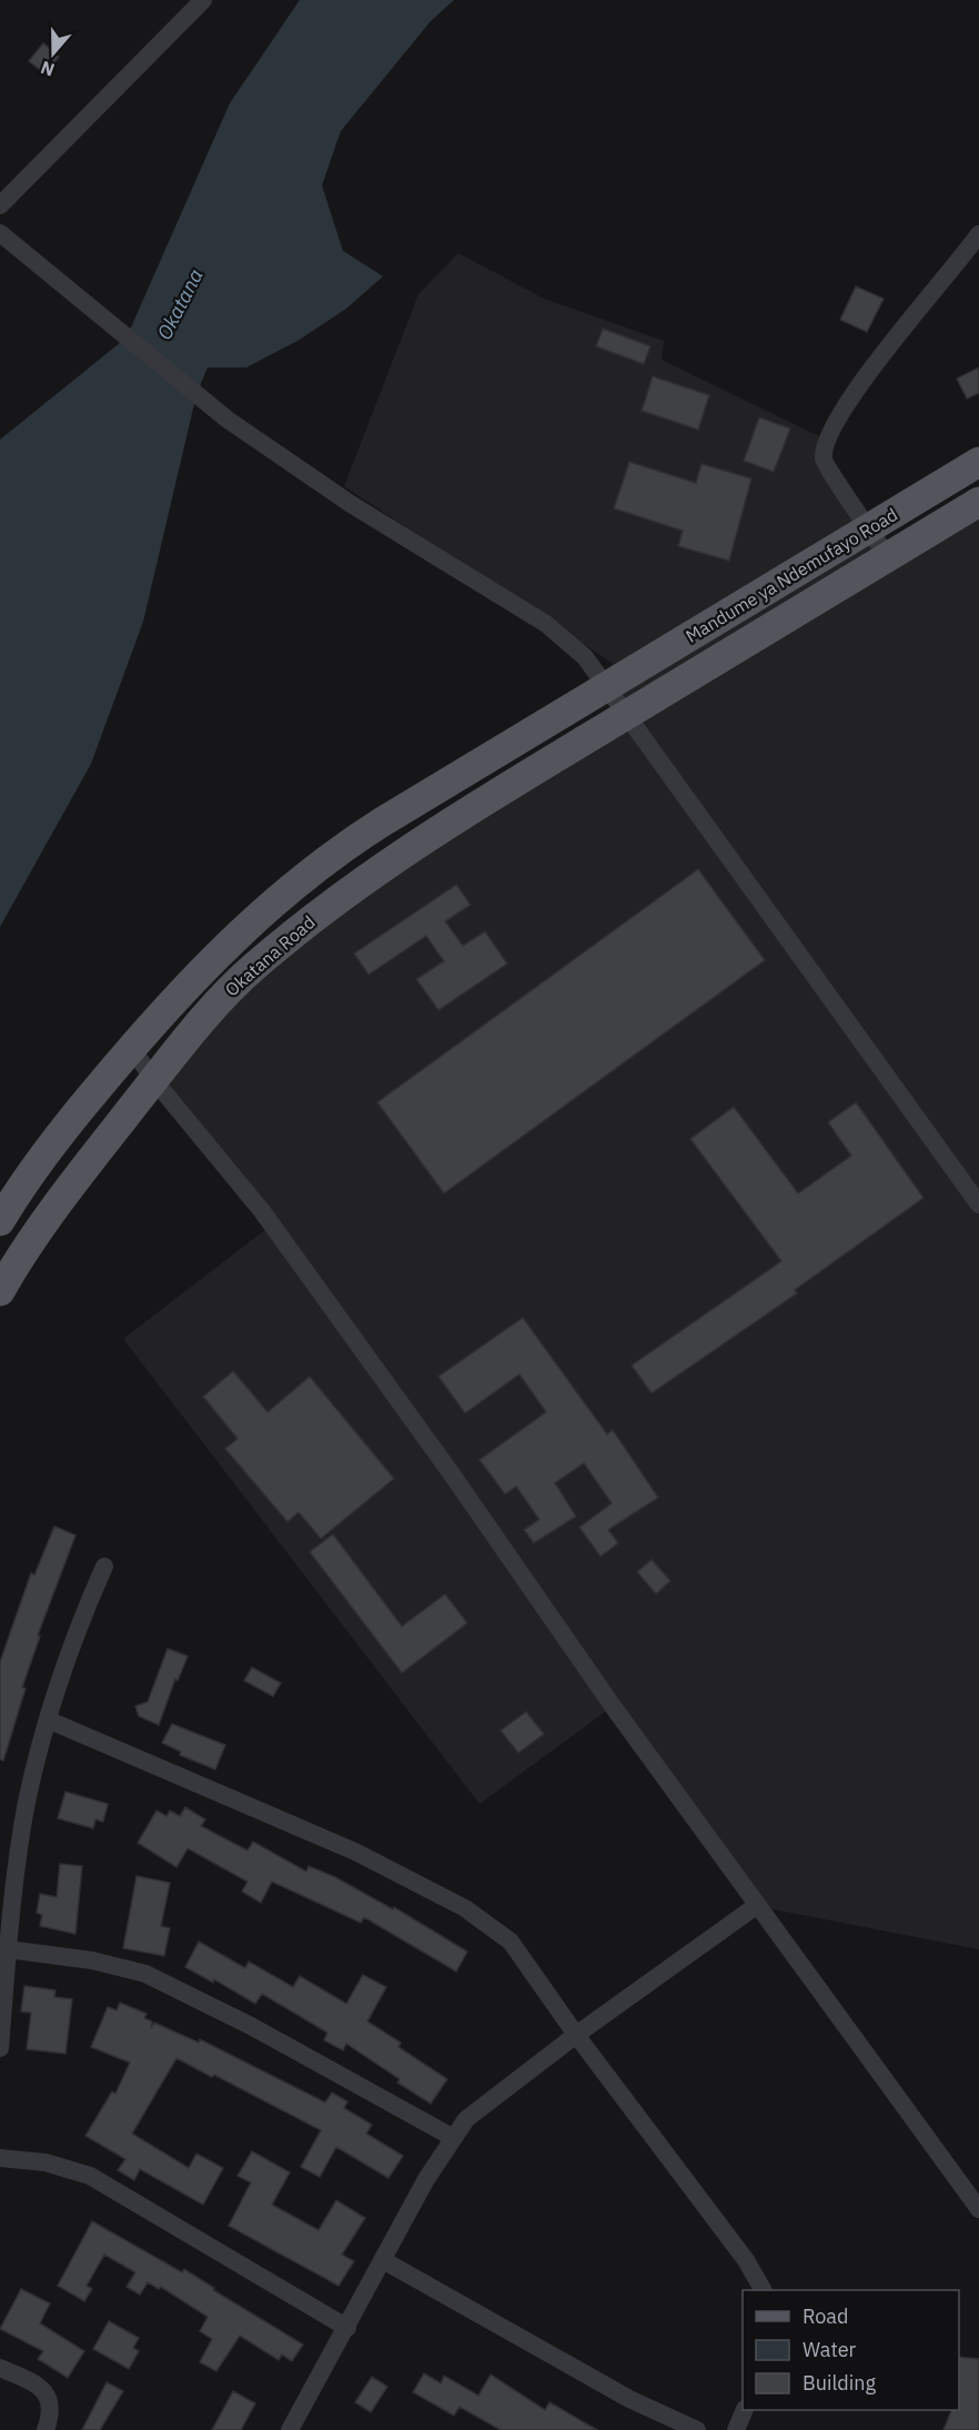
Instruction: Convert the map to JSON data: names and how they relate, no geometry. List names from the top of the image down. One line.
{"streets":{"main road":["Mandume ya Ndemufayo Road","Okatana Road"]},"crossings":[["Mandume ya Ndemufayo Road","Okatana Road"]],"water":["Okatana"],"legend":["Road","Water","Building"],"north":"bottom"}
